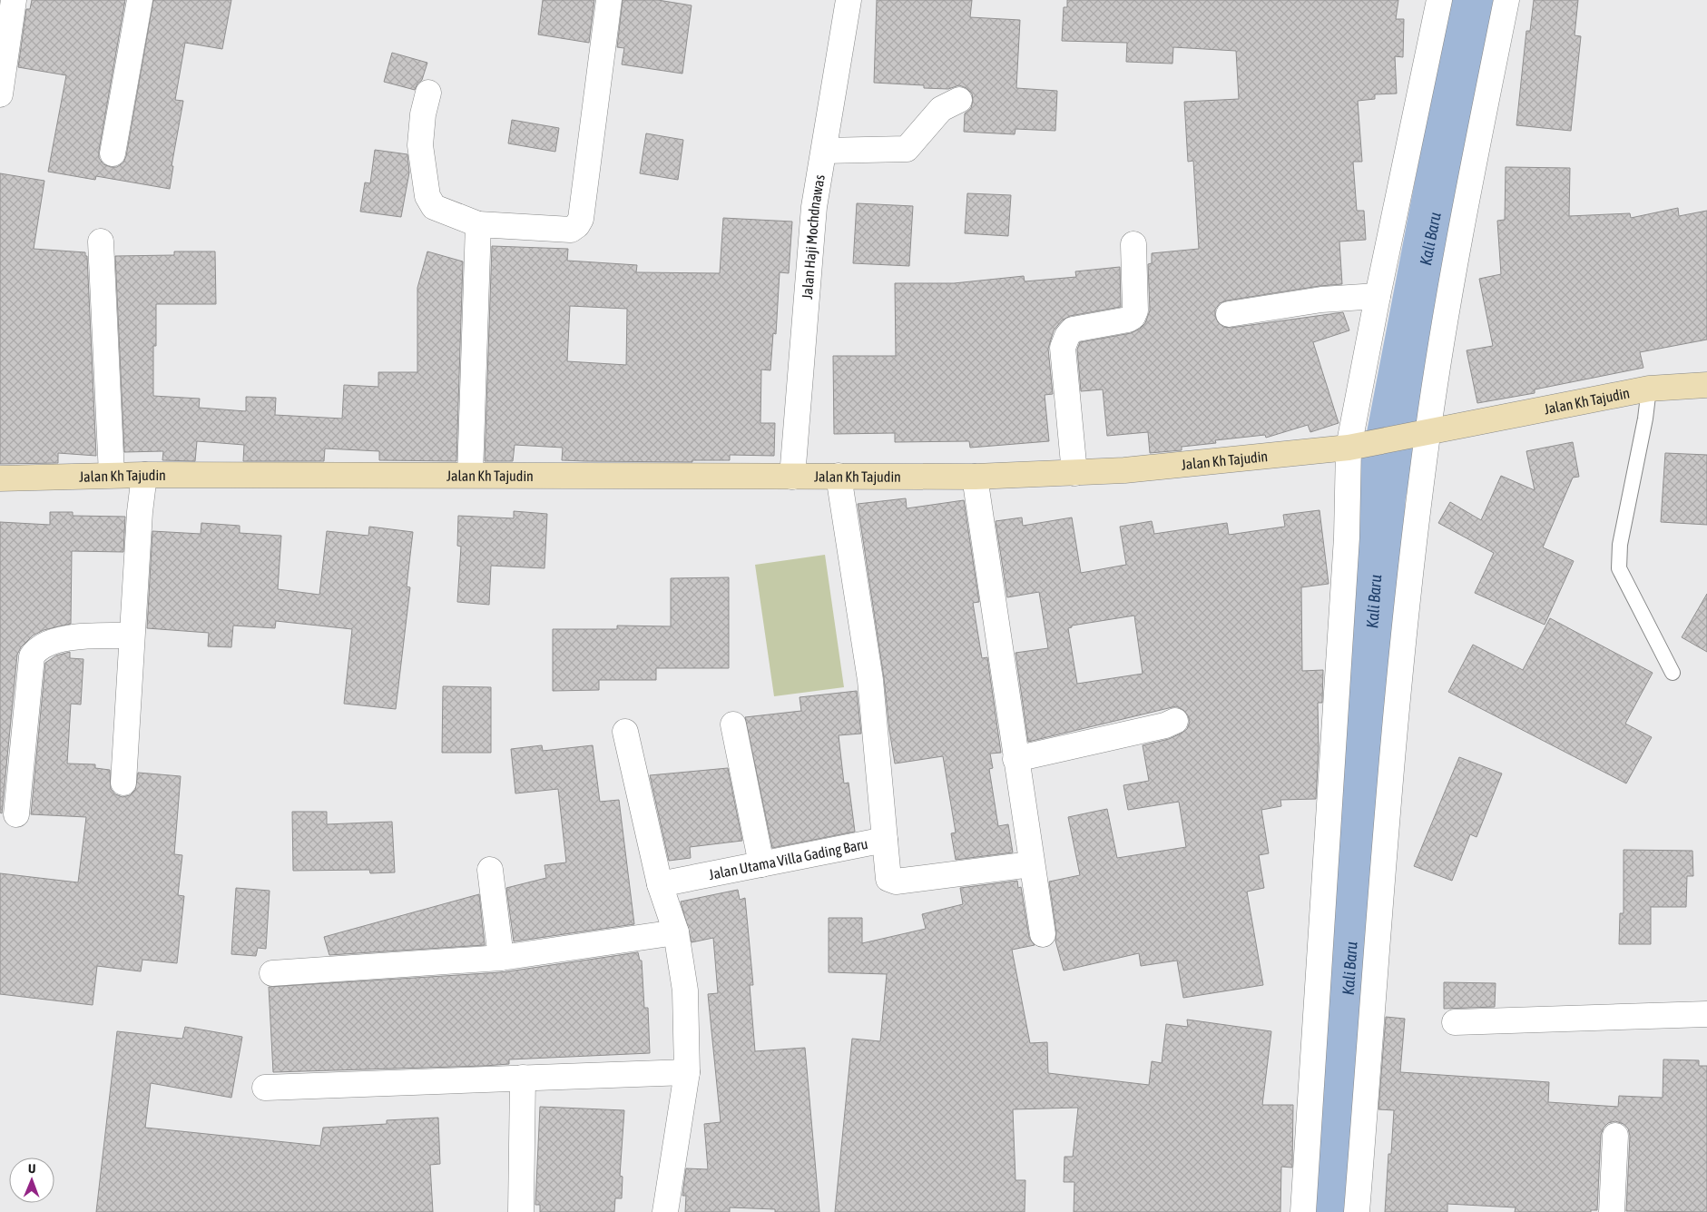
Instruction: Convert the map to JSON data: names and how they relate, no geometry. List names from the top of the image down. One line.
{"streets":{"street":["Jalan Haji Mochdnawas","Jalan Kh Tajudin","Jalan Utama Villa Gading Baru"]},"crossings":[["Jalan Haji Mochdnawas","Jalan Kh Tajudin"],["Jalan Kh Tajudin","Jalan Utama Villa Gading Baru"]],"water":["Kali Baru"],"north":"top"}
